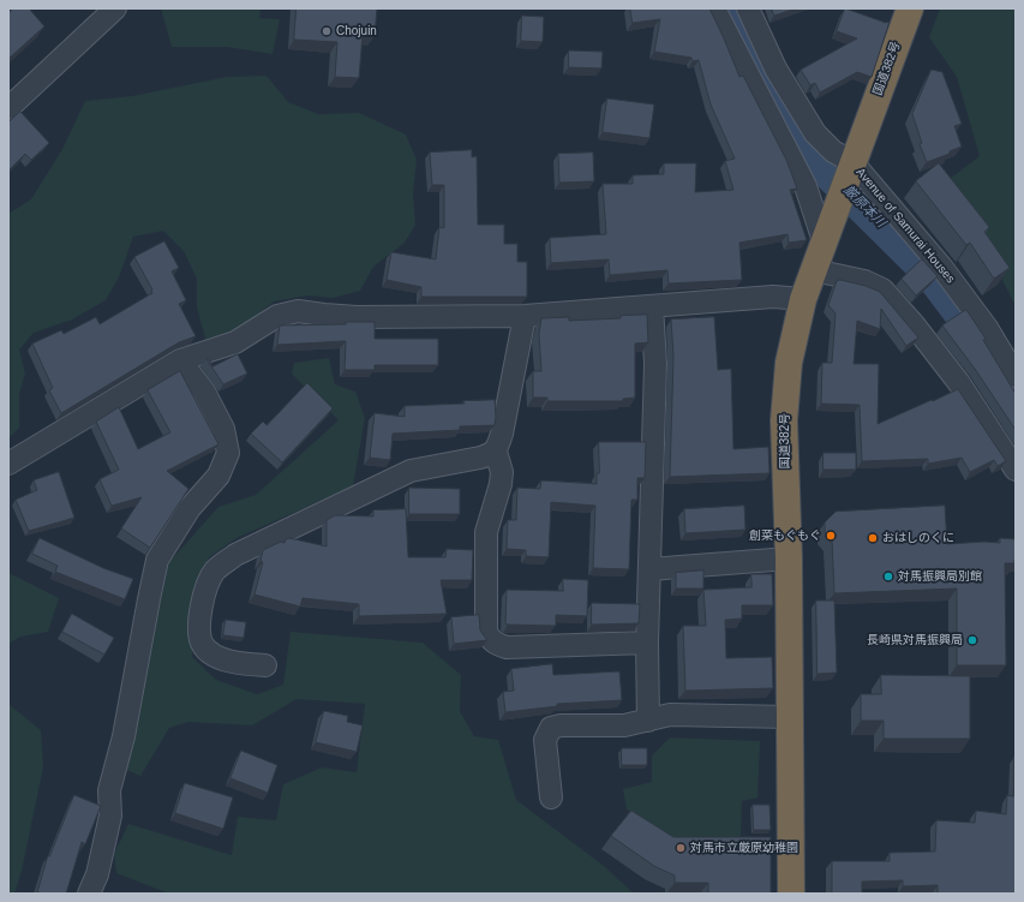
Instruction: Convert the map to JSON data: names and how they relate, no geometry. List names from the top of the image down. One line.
{"streets":{"highway":["国道382号"],"street":["Avenue of Samurai Houses"]},"crossings":[["国道382号","Avenue of Samurai Houses"]],"water":["厳原本川"],"places":["Chojuin","創菜もぐもぐ","おはしのくに","対馬振興局別館","長崎県対馬振興局","対馬市立厳原幼稚園"]}
